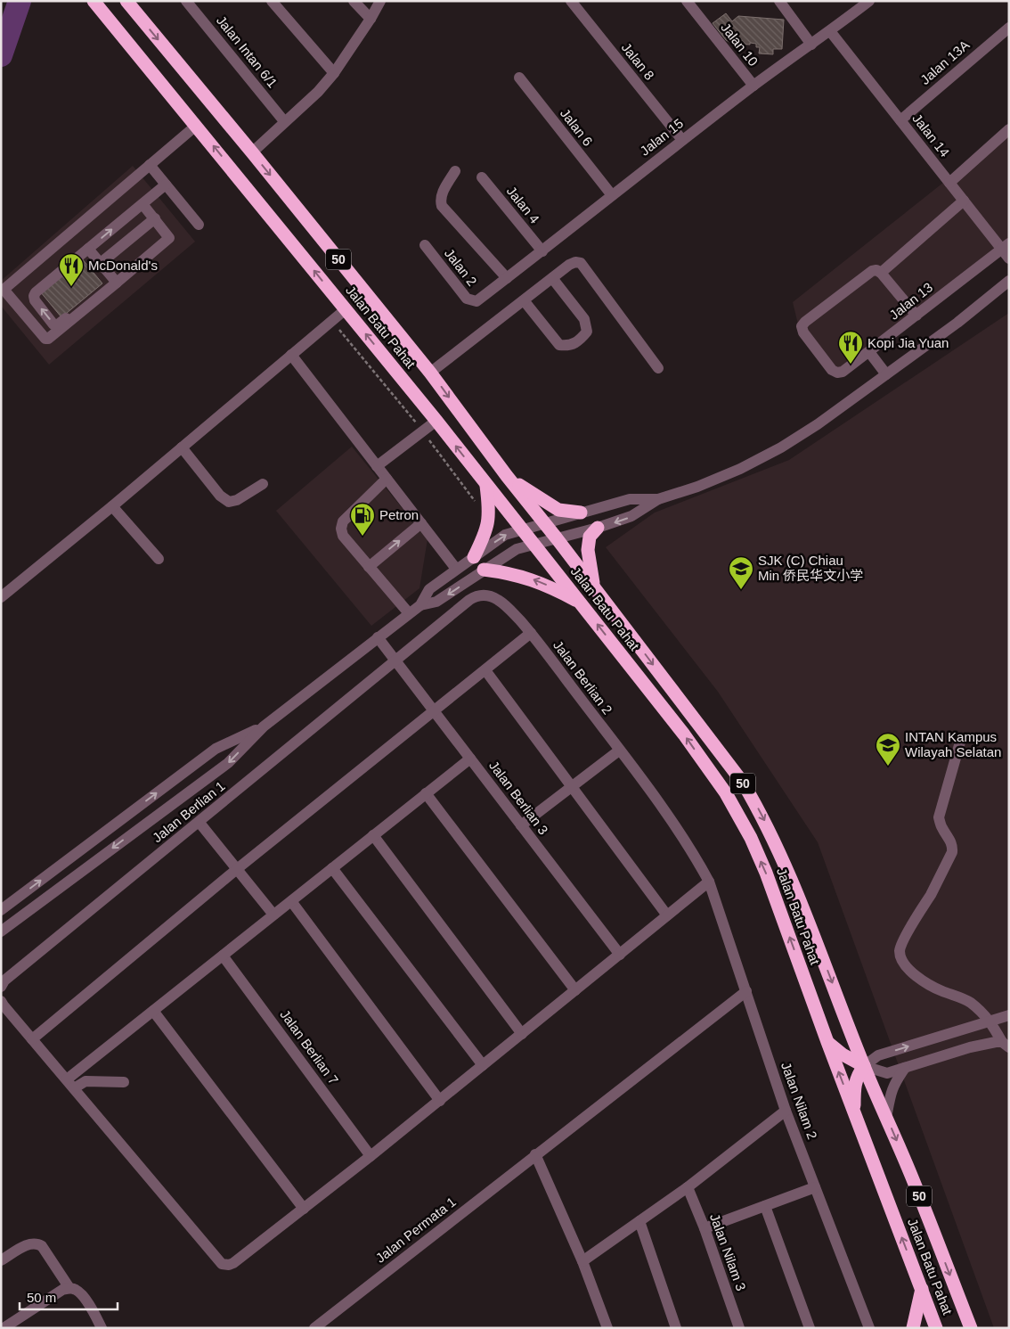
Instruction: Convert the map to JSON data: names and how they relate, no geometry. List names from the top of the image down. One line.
{"streets":{"highway":["50","Jalan Batu Pahat"],"street":["Jalan 10","Jalan Intan 6/1","Jalan 8","Jalan 13A","Jalan 6","Jalan 14","Jalan 15","Jalan 4","Jalan 2","Jalan 13","Jalan Berlian 2","Jalan Berlian 3","Jalan Berlian 1","Jalan Berlian 7","Jalan Nilam 2","Jalan Permata 1","Jalan Nilam 3"]},"crossings":[["Jalan 10","Jalan 15"],["Jalan 8","Jalan 15"],["Jalan 13A","Jalan 14"],["Jalan 6","Jalan 15"],["Jalan 14","Jalan 15"],["Jalan 14","Jalan 13"],["Jalan 15","Jalan 4"],["Jalan 15","Jalan 2"],["Jalan Berlian 2","Jalan Berlian 3"],["Jalan Berlian 2","Jalan Berlian 1"],["Jalan Berlian 2","Jalan Nilam 2"],["Jalan Berlian 3","Jalan Berlian 1"],["Jalan Nilam 2","Jalan Permata 1"]],"places":{"restaurant":["McDonald's","Kopi Jia Yuan"],"fuel station":["Petron"],"school or university":["SJK (C) Chiau Min 侨民华文小学","INTAN Kampus Wilayah Selatan"]},"scale_bar":"50 m"}
